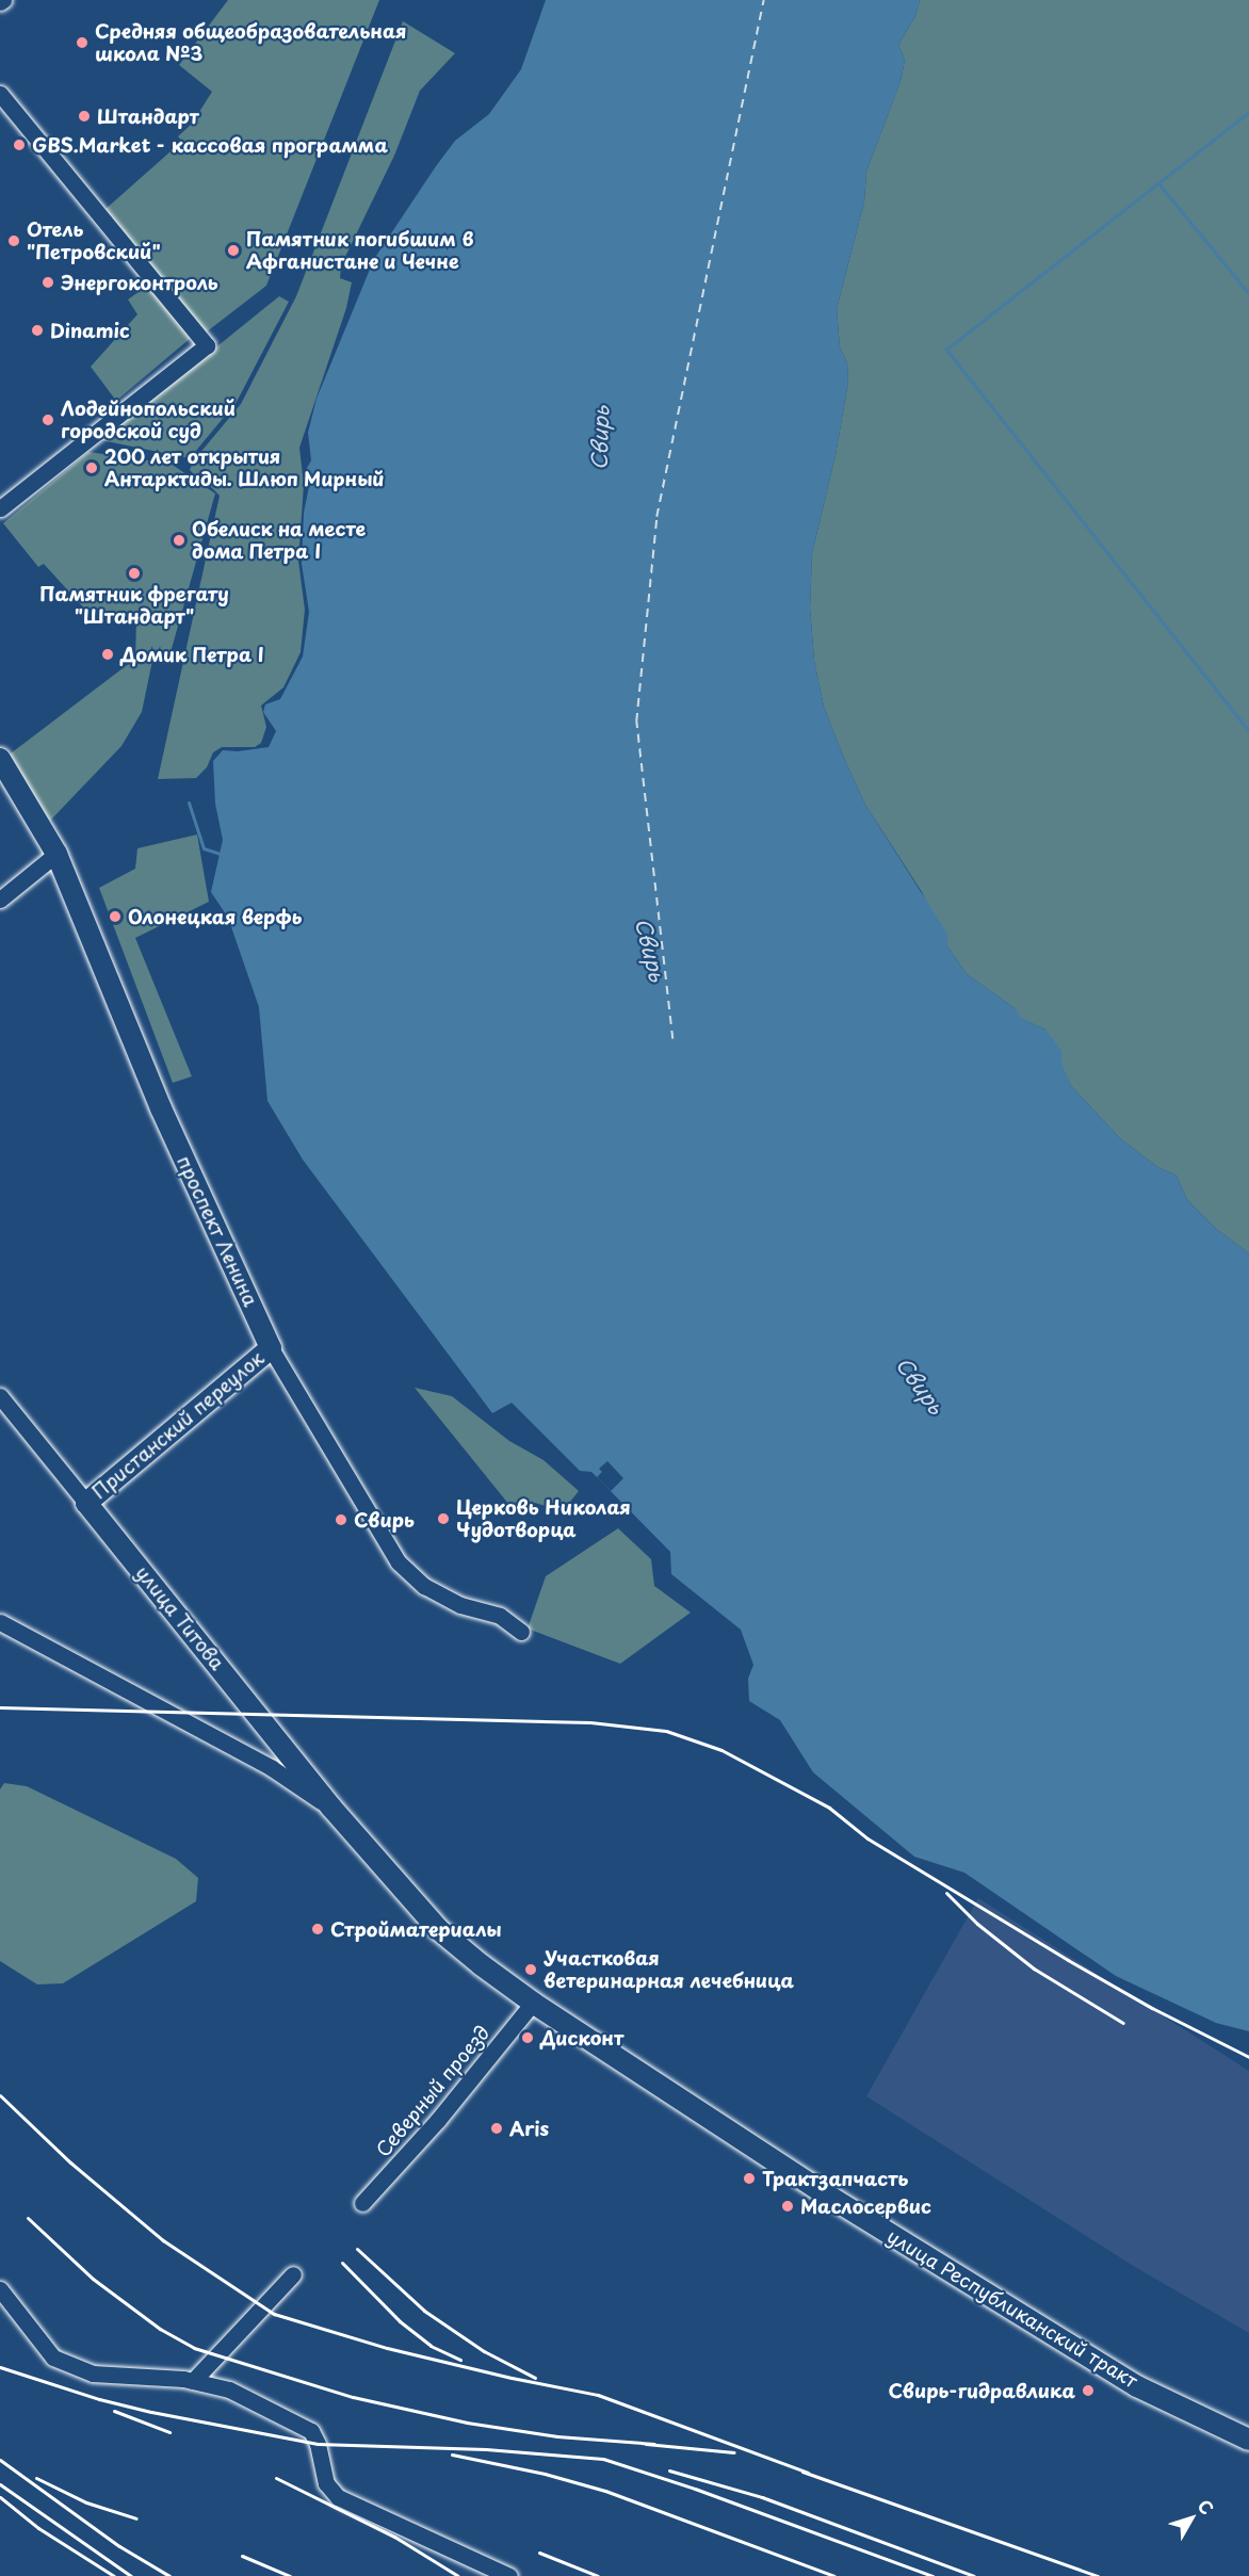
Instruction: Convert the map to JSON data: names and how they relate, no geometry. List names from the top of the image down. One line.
{"streets":{"main road":["проспект Ленина","Пристанский переулок","улица Титова","улица Республиканский тракт"],"street":["Северный проезд"]},"crossings":[["проспект Ленина","Пристанский переулок"],["Пристанский переулок","улица Титова"],["улица Титова","улица Республиканский тракт"],["Северный проезд","улица Республиканский тракт"]],"water":["Свирь"],"places":["Средняя общеобразовательная школа №3","Штандарт","GBS.Market - кассовая программа","Отель \"Петровский\"","Памятник погибшим в Афганистане и Чечне","Энергоконтроль","Dinamic","Лодейнопольский городской суд","200 лет открытия Антарктиды. Шлюп Мирный","Обелиск на месте дома Петра I","Памятник фрегату \"Штандарт\"","Домик Петра I","Олонецкая верфь","Церковь Николая Чудотворца","Свирь","Стройматериалы","Участковая ветеринарная лечебница","Дисконт","Aris","Трактзапчасть","Маслосервис","Свирь-гидравлика"],"north":"top right"}
